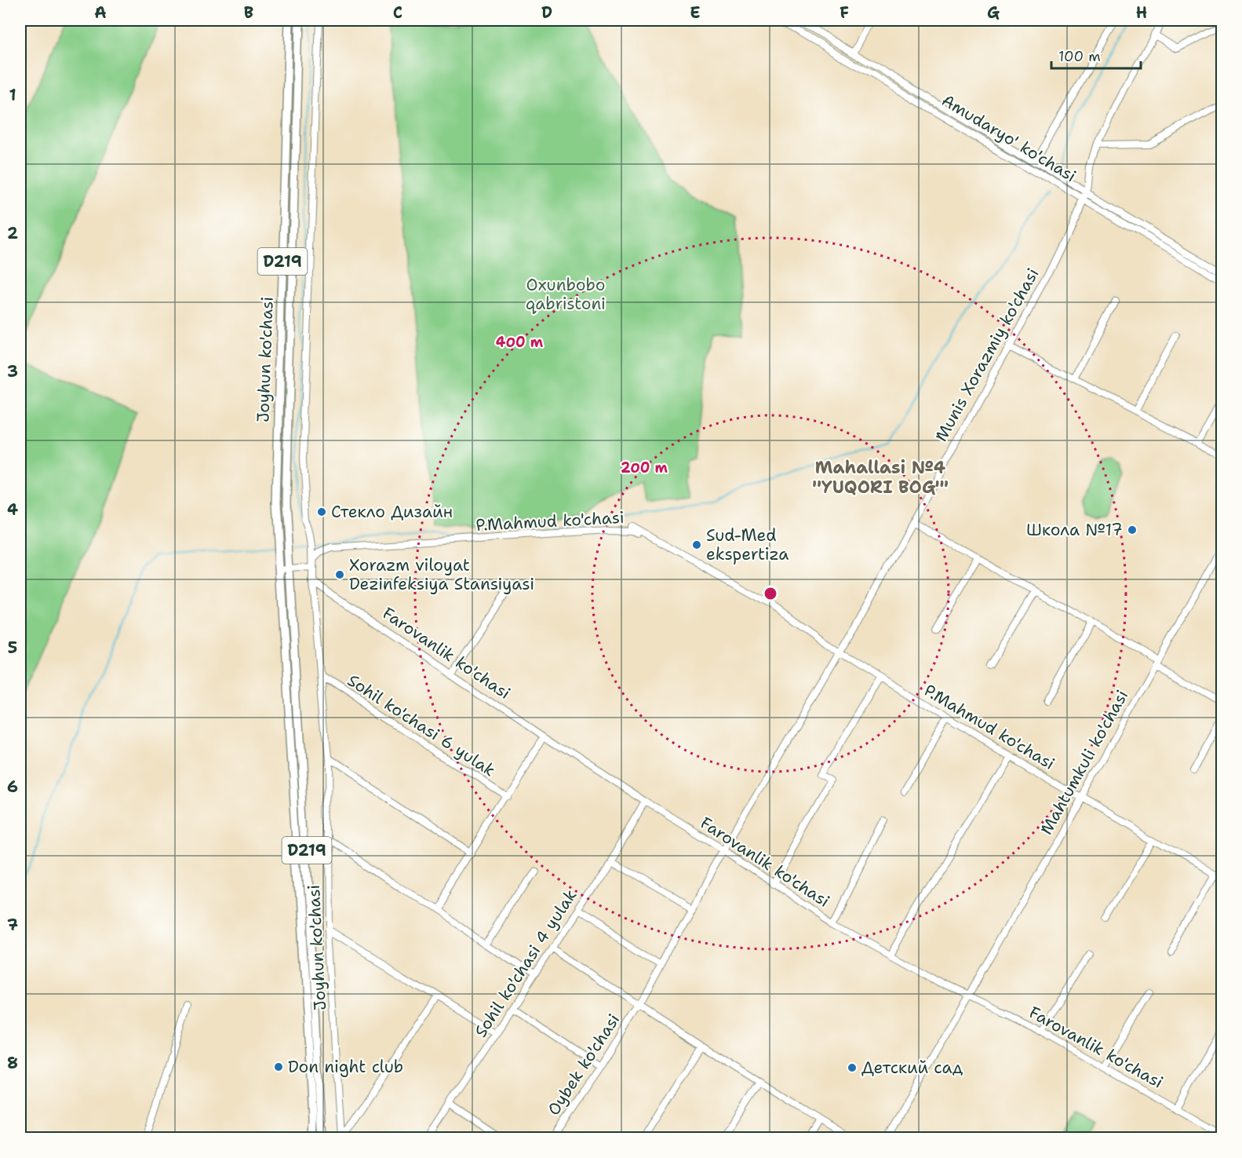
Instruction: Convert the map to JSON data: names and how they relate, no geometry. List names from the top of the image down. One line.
{"streets":{"main road":["D219","Joyhun ko'chasi"],"street":["Amudaryo' ko'chasi","Munis Xorazmiy ko'chasi","P.Mahmud ko'chasi","Farovanlik ko'chasi","Sohil ko'chasi 6 yulak","Mahtumkuli ko'chasi","Sohil ko'chasi 4 yulak","Oybek ko'chasi"]},"crossings":[["Amudaryo' ko'chasi","Munis Xorazmiy ko'chasi"],["Munis Xorazmiy ko'chasi","P.Mahmud ko'chasi"],["Munis Xorazmiy ko'chasi","Farovanlik ko'chasi"],["Munis Xorazmiy ko'chasi","Oybek ko'chasi"],["Joyhun ko'chasi","P.Mahmud ko'chasi"],["Joyhun ko'chasi","Farovanlik ko'chasi"],["Joyhun ko'chasi","Sohil ko'chasi 6 yulak"],["P.Mahmud ko'chasi","Mahtumkuli ko'chasi"],["Farovanlik ko'chasi","Mahtumkuli ko'chasi"],["Farovanlik ko'chasi","Sohil ko'chasi 4 yulak"],["Farovanlik ko'chasi","Oybek ko'chasi"],["Sohil ko'chasi 4 yulak","Oybek ko'chasi"]],"districts":["Mahallasi №4 ''YUQORI BOG'\""],"parks":["Oxunbobo qabristoni"],"places":["Стекло Дизайн","Школа №17","Sud-Med ekspertiza","Xorazm viloyat Dezinfeksiya Stansiyasi","Don night club","Детский сад"],"scale_bar":"100 m","grid":{"columns":["A","B","C","D","E","F","G","H"],"rows":["1","2","3","4","5","6","7","8"]},"rings":["400 m","200 m"]}
